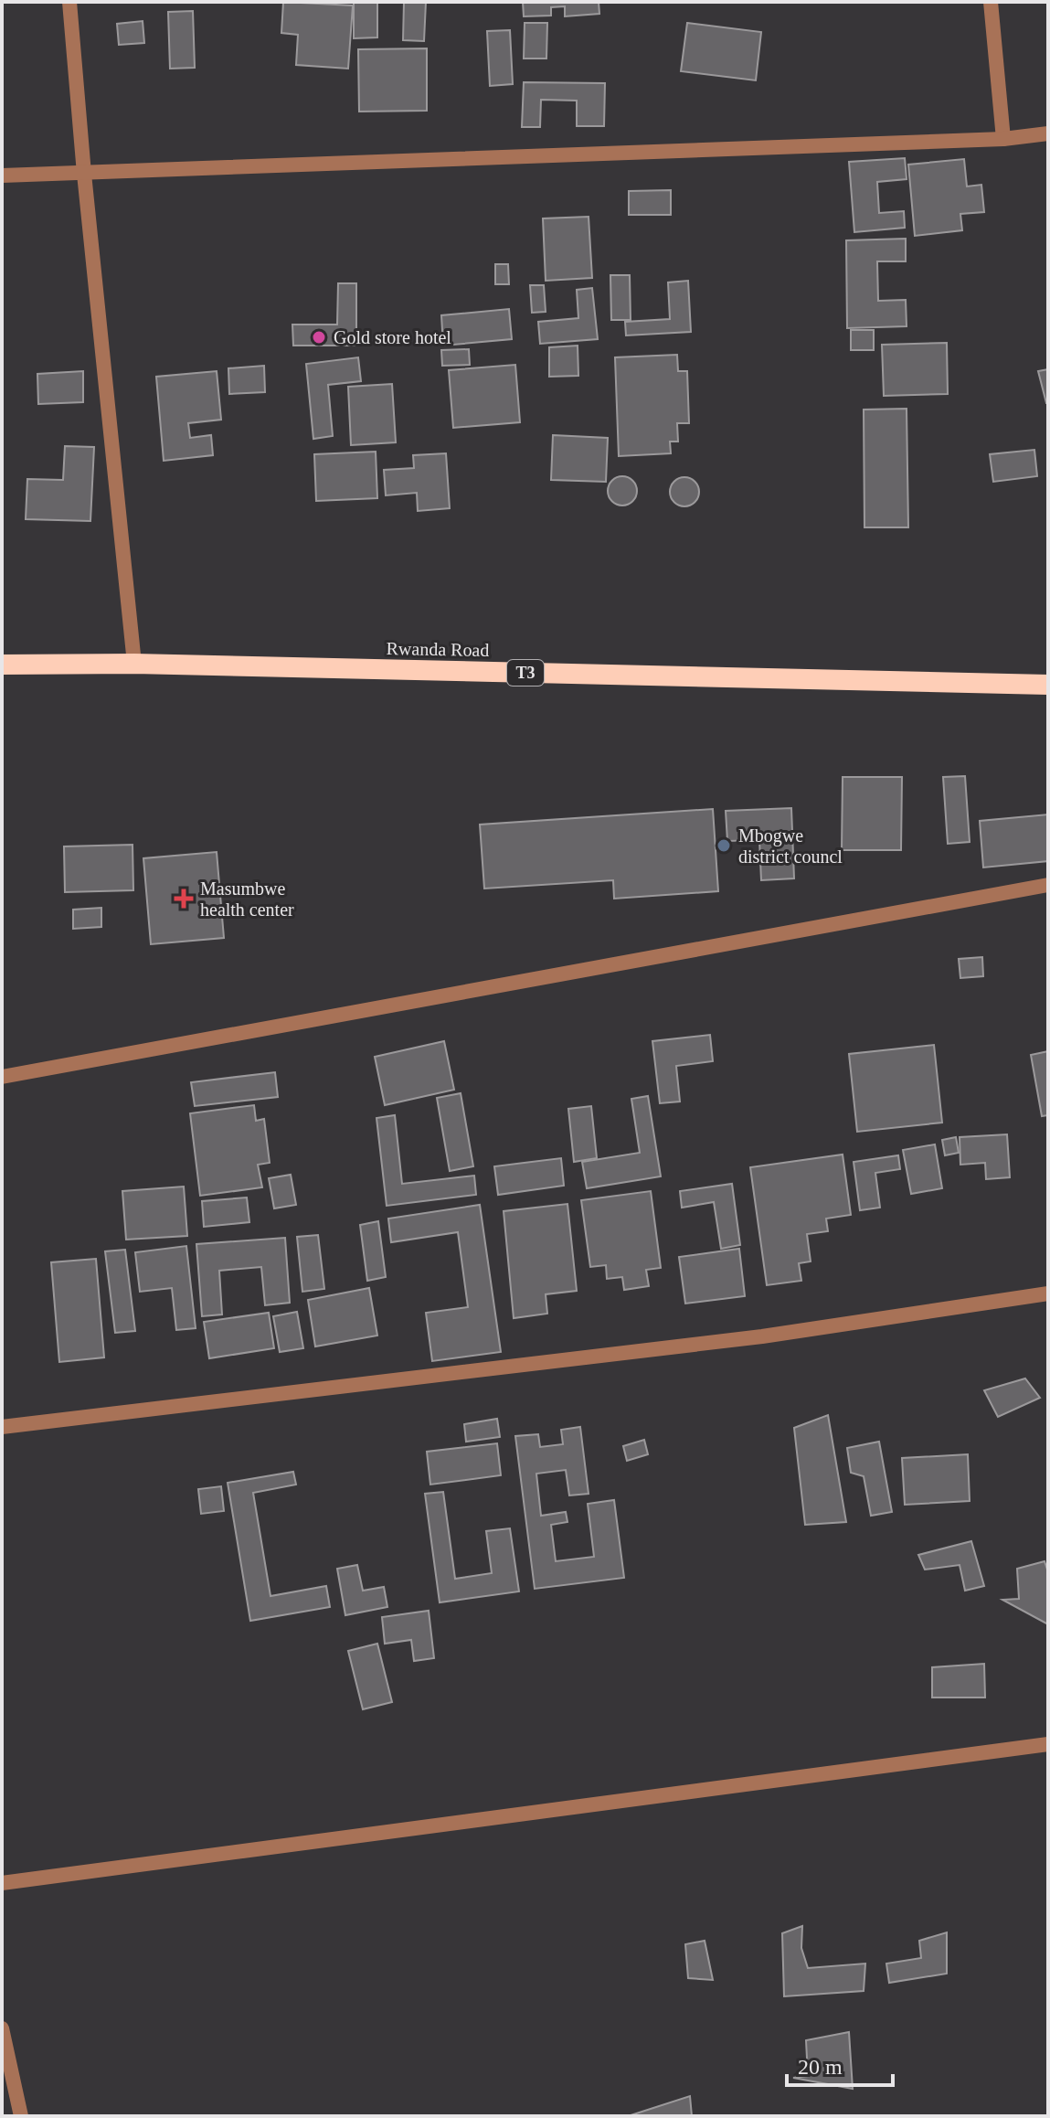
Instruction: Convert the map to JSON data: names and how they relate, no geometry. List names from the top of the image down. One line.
{"streets":{"highway":["Rwanda Road","T3"]},"places":{"other":["Gold store hotel","Mbogwe district councl"],"health":["Masumbwe health center"]},"scale_bar":"20 m"}
